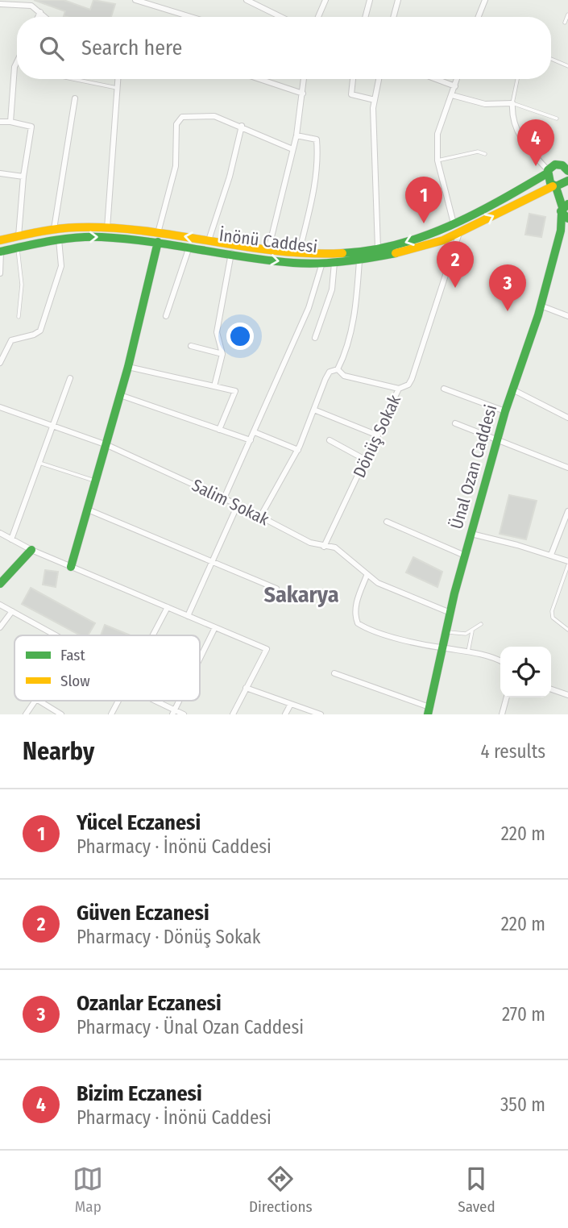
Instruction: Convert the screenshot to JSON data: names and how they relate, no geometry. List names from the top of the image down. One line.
{"streets":{"main road":["İnönü Caddesi","Ünal Ozan Caddesi"],"street":["Dönüş Sokak","Salim Sokak"]},"crossings":[["İnönü Caddesi","Dönüş Sokak"],["Dönüş Sokak","Salim Sokak"],["Ünal Ozan Caddesi","Salim Sokak"]],"districts":["Sakarya"],"legend":["Fast","Slow"],"page":{"search":"Search here","pins":["4","1","2","3"],"heading":["Nearby","4 results"],"list":[{"mark":"1","name":"Yücel Eczanesi","note":"Pharmacy · İnönü Caddesi","value":"220 m"},{"mark":"2","name":"Güven Eczanesi","note":"Pharmacy · Dönüş Sokak","value":"220 m"},{"mark":"3","name":"Ozanlar Eczanesi","note":"Pharmacy · Ünal Ozan Caddesi","value":"270 m"},{"mark":"4","name":"Bizim Eczanesi","note":"Pharmacy · İnönü Caddesi","value":"350 m"}],"nav":["Map","Directions","Saved"]}}
